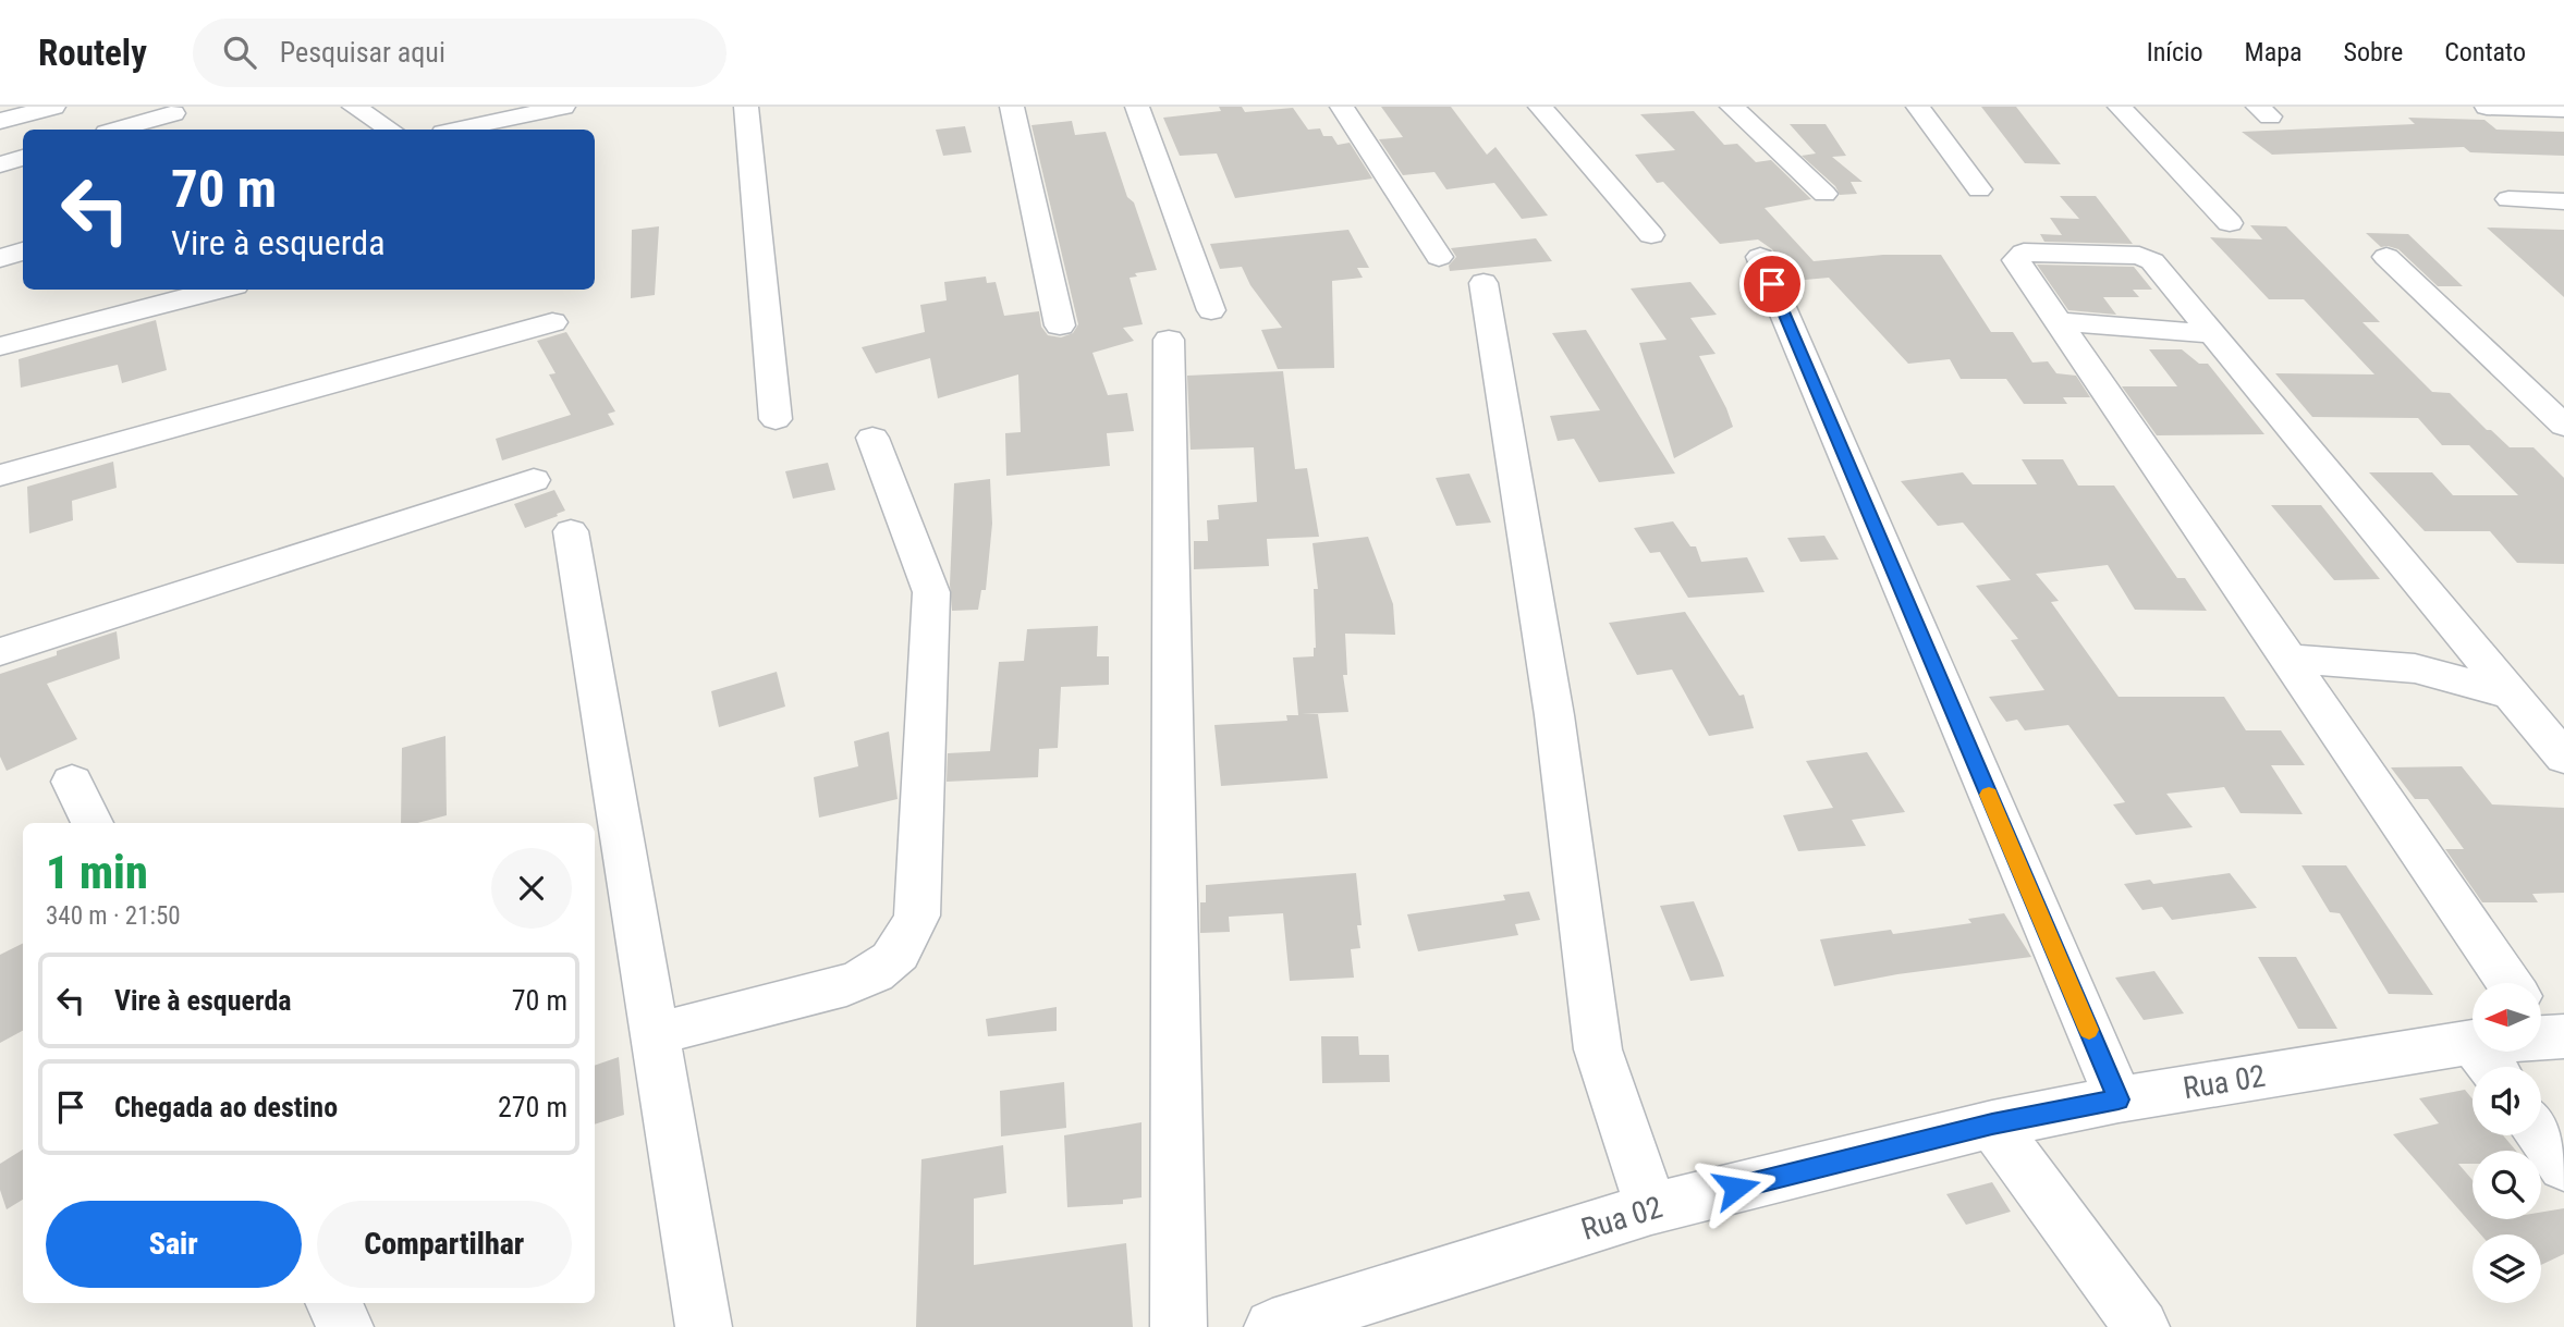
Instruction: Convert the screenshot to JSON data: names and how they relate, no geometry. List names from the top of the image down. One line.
{"streets":{"street":["Rua 02"]},"north":"left","page":{"header":"Routely","search":"Pesquisar aqui","nav":["Início","Mapa","Sobre","Contato"],"turn":["70 m","Vire à esquerda"],"heading":["1 min","340 m · 21:50"],"list":[{"name":"Vire à esquerda","value":"70 m"},{"name":"Chegada ao destino","value":"270 m"}],"buttons":["Sair","Compartilhar"]}}
